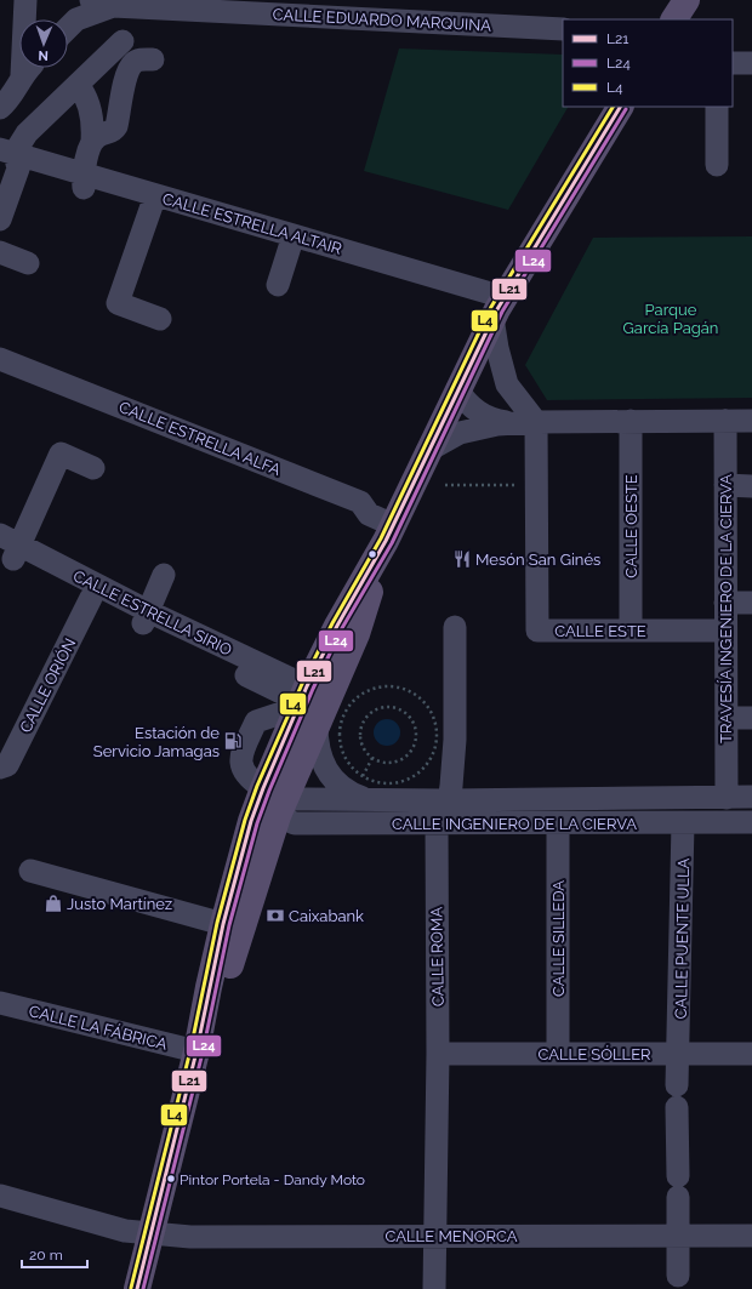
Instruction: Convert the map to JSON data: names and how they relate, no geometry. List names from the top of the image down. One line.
{"streets":{"street":["CALLE EDUARDO MARQUINA","CALLE ESTRELLA ALTAIR","CALLE ESTRELLA ALFA","CALLE OESTE","TRAVESÍA INGENIERO DE LA CIERVA","CALLE ESTRELLA SIRIO","CALLE ESTE","CALLE ORIÓN","CALLE INGENIERO DE LA CIERVA","CALLE SILLEDA","CALLE PUENTE ULLA","CALLE ROMA","CALLE LA FÁBRICA","CALLE SÓLLER","CALLE MENORCA"]},"crossings":[["CALLE OESTE","CALLE ESTE"],["TRAVESÍA INGENIERO DE LA CIERVA","CALLE ESTE"],["CALLE ESTRELLA SIRIO","CALLE ORIÓN"],["CALLE INGENIERO DE LA CIERVA","CALLE SILLEDA"],["CALLE INGENIERO DE LA CIERVA","CALLE PUENTE ULLA"],["CALLE INGENIERO DE LA CIERVA","CALLE ROMA"],["CALLE SILLEDA","CALLE SÓLLER"],["CALLE PUENTE ULLA","CALLE SÓLLER"],["CALLE PUENTE ULLA","CALLE MENORCA"],["CALLE ROMA","CALLE SÓLLER"],["CALLE ROMA","CALLE MENORCA"]],"parks":["Parque García Pagán"],"places":{"restaurant":["Mesón San Ginés"],"fuel station":["Estación de Servicio Jamagas"],"shop":["Justo Martínez"],"bank":["Caixabank"],"other":["Pintor Portela - Dandy Moto"]},"lines":["transit line L21","transit line L4","transit line L24"],"legend":["L21","L24","L4"],"scale_bar":"20 m","north":"bottom"}
